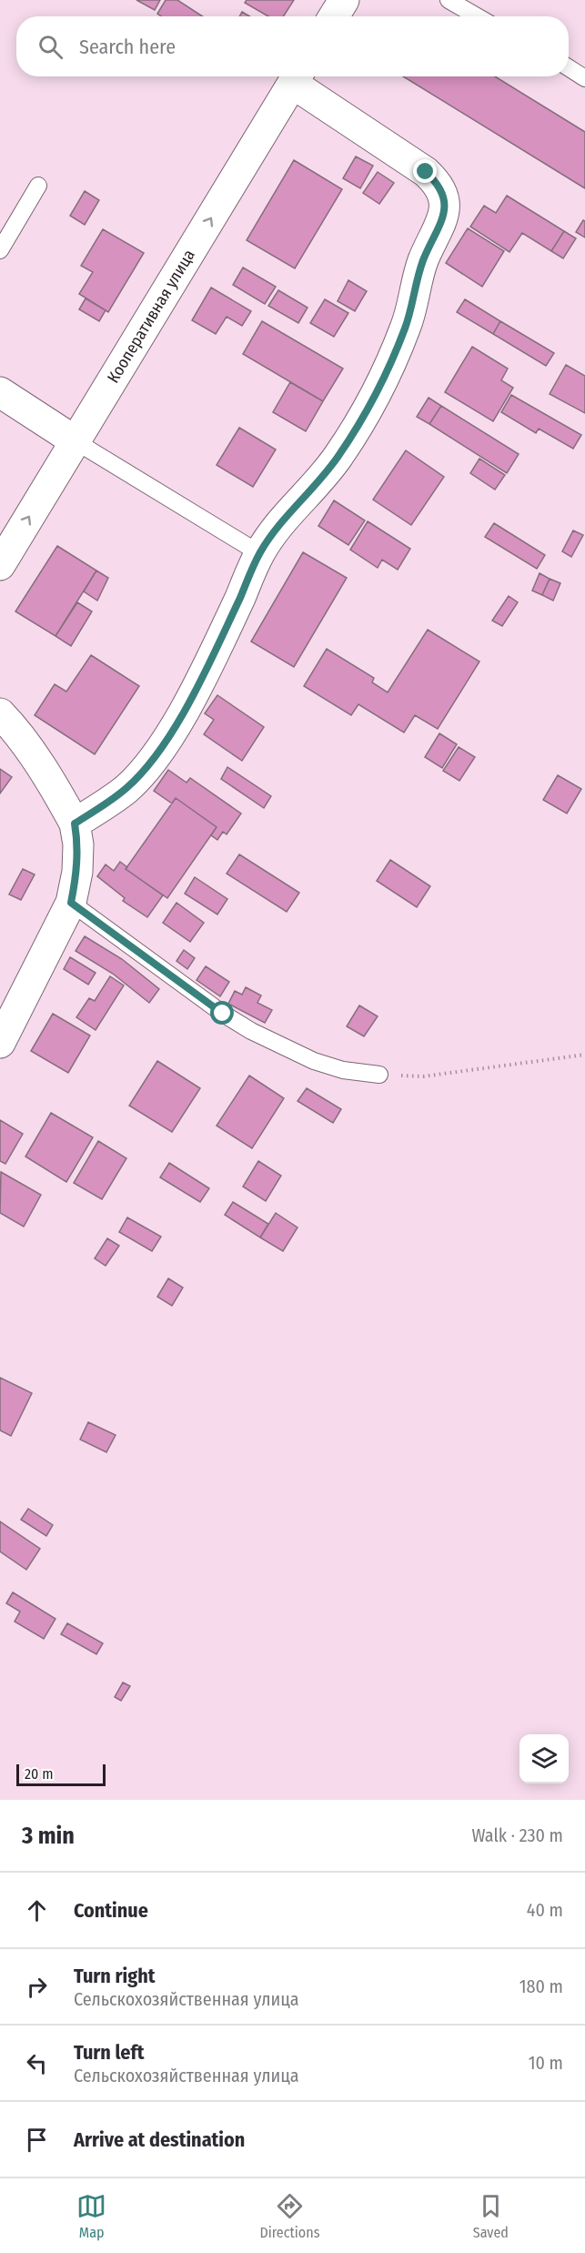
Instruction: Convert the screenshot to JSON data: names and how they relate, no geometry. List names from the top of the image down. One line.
{"streets":{"street":["Кооперативная улица"]},"one_way":["Кооперативная улица"],"scale_bar":"20 m","page":{"search":"Search here","scale":"20 m","heading":["3 min","Walk · 230 m"],"list":[["Continue","40 m"],["Turn right","Сельскохозяйственная улица","180 m"],["Turn left","Сельскохозяйственная улица","10 m"],"Arrive at destination"],"nav":["Map","Directions","Saved"]}}
